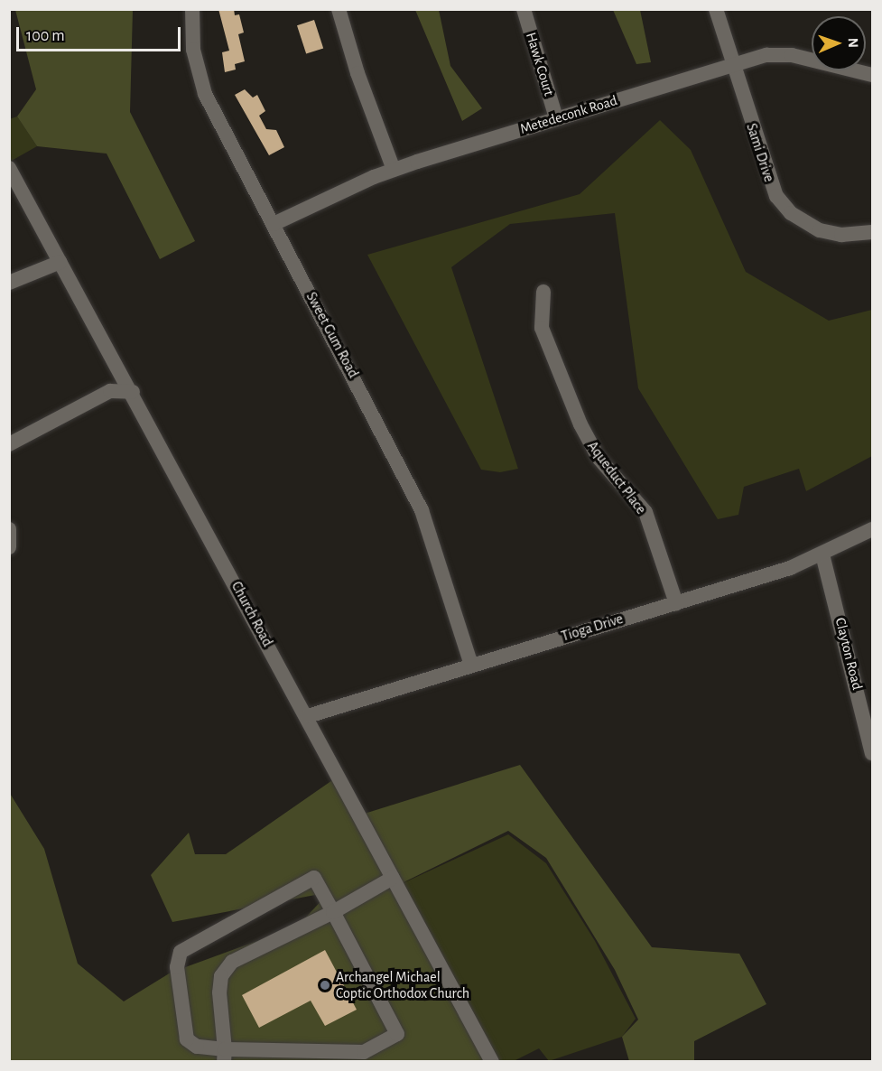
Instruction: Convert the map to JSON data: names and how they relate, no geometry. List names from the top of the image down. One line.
{"streets":{"street":["Hawk Court","Metedeconk Road","Sami Drive","Sweet Gum Road","Aqueduct Place","Church Road","Tioga Drive","Clayton Road"]},"crossings":[["Hawk Court","Metedeconk Road"],["Metedeconk Road","Sami Drive"],["Metedeconk Road","Sweet Gum Road"],["Sweet Gum Road","Tioga Drive"],["Aqueduct Place","Tioga Drive"],["Church Road","Tioga Drive"],["Tioga Drive","Clayton Road"]],"places":["Archangel Michael Coptic Orthodox Church"],"scale_bar":"100 m","north":"right"}
